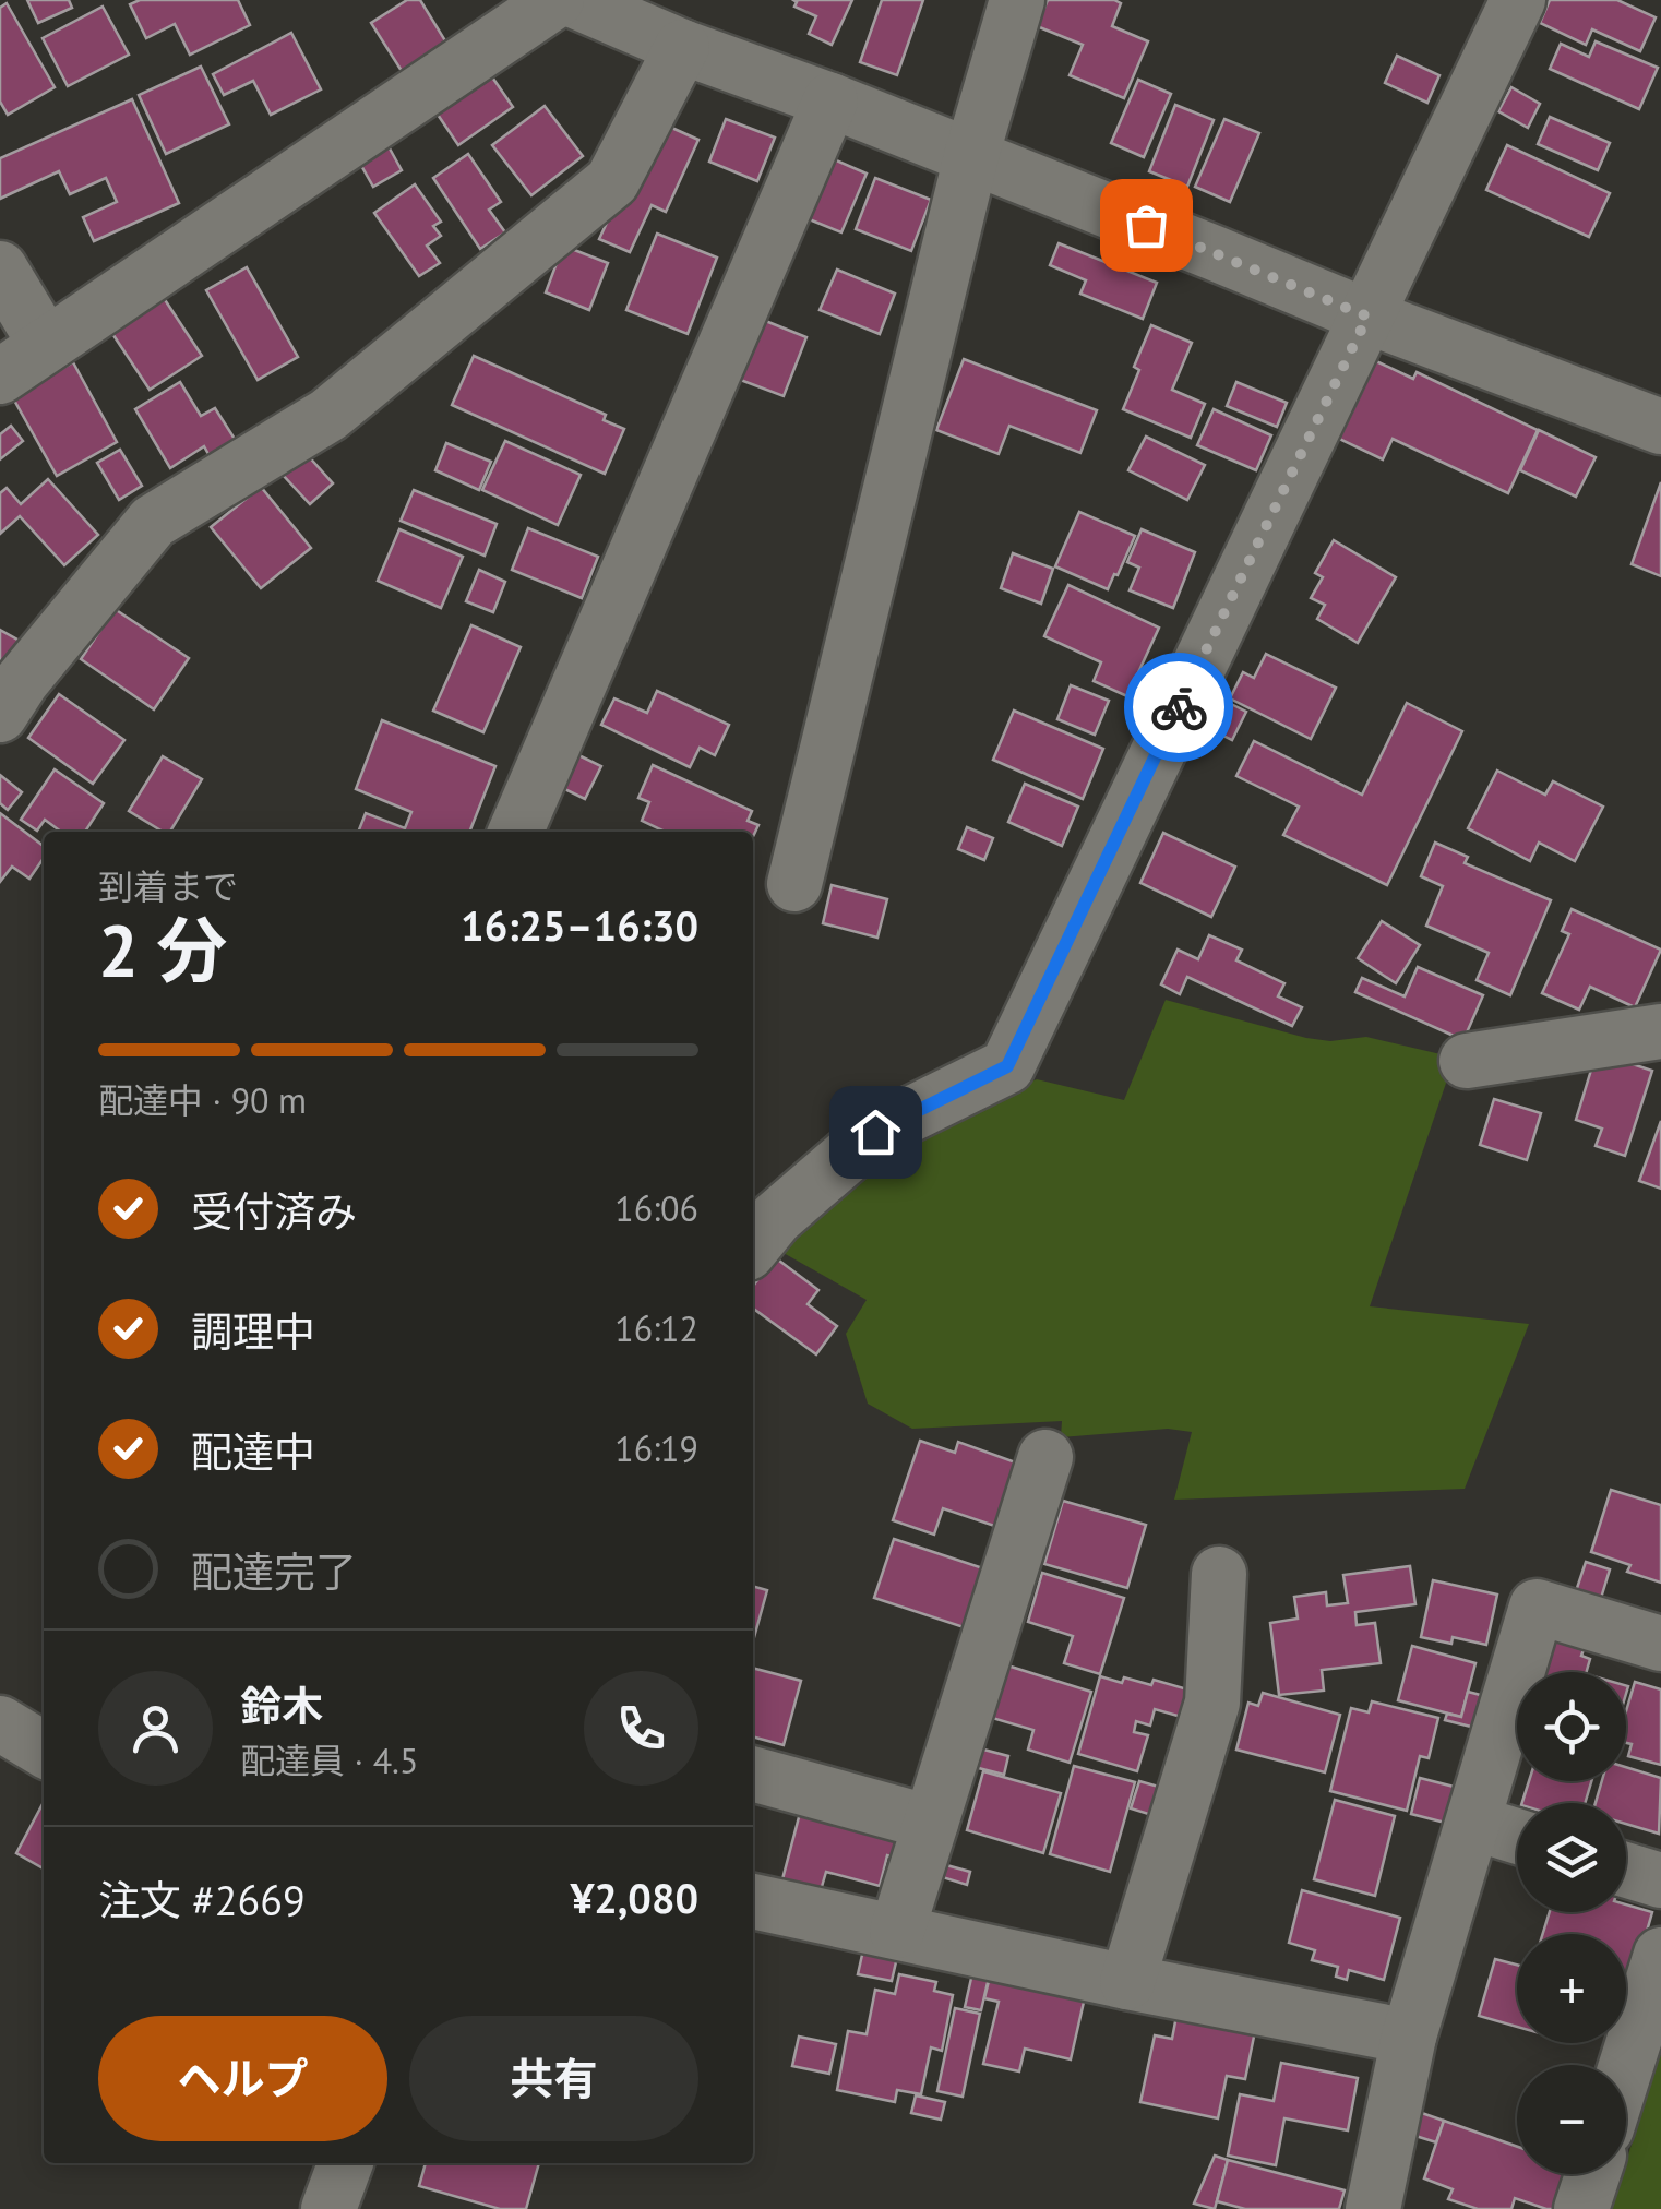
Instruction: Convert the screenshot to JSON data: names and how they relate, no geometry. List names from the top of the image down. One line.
{"page":{"heading":["2 分","到着まで","16:25–16:30"],"panel":["鈴木","配達員 · 4.5","注文 #2669","¥2,080"],"bar":"配達中 · 90 m","list":[["受付済み","16:06"],["調理中","16:12"],["配達中","16:19"],"配達完了"],"map_buttons":["+","−"],"buttons":["ヘルプ","共有"]}}
